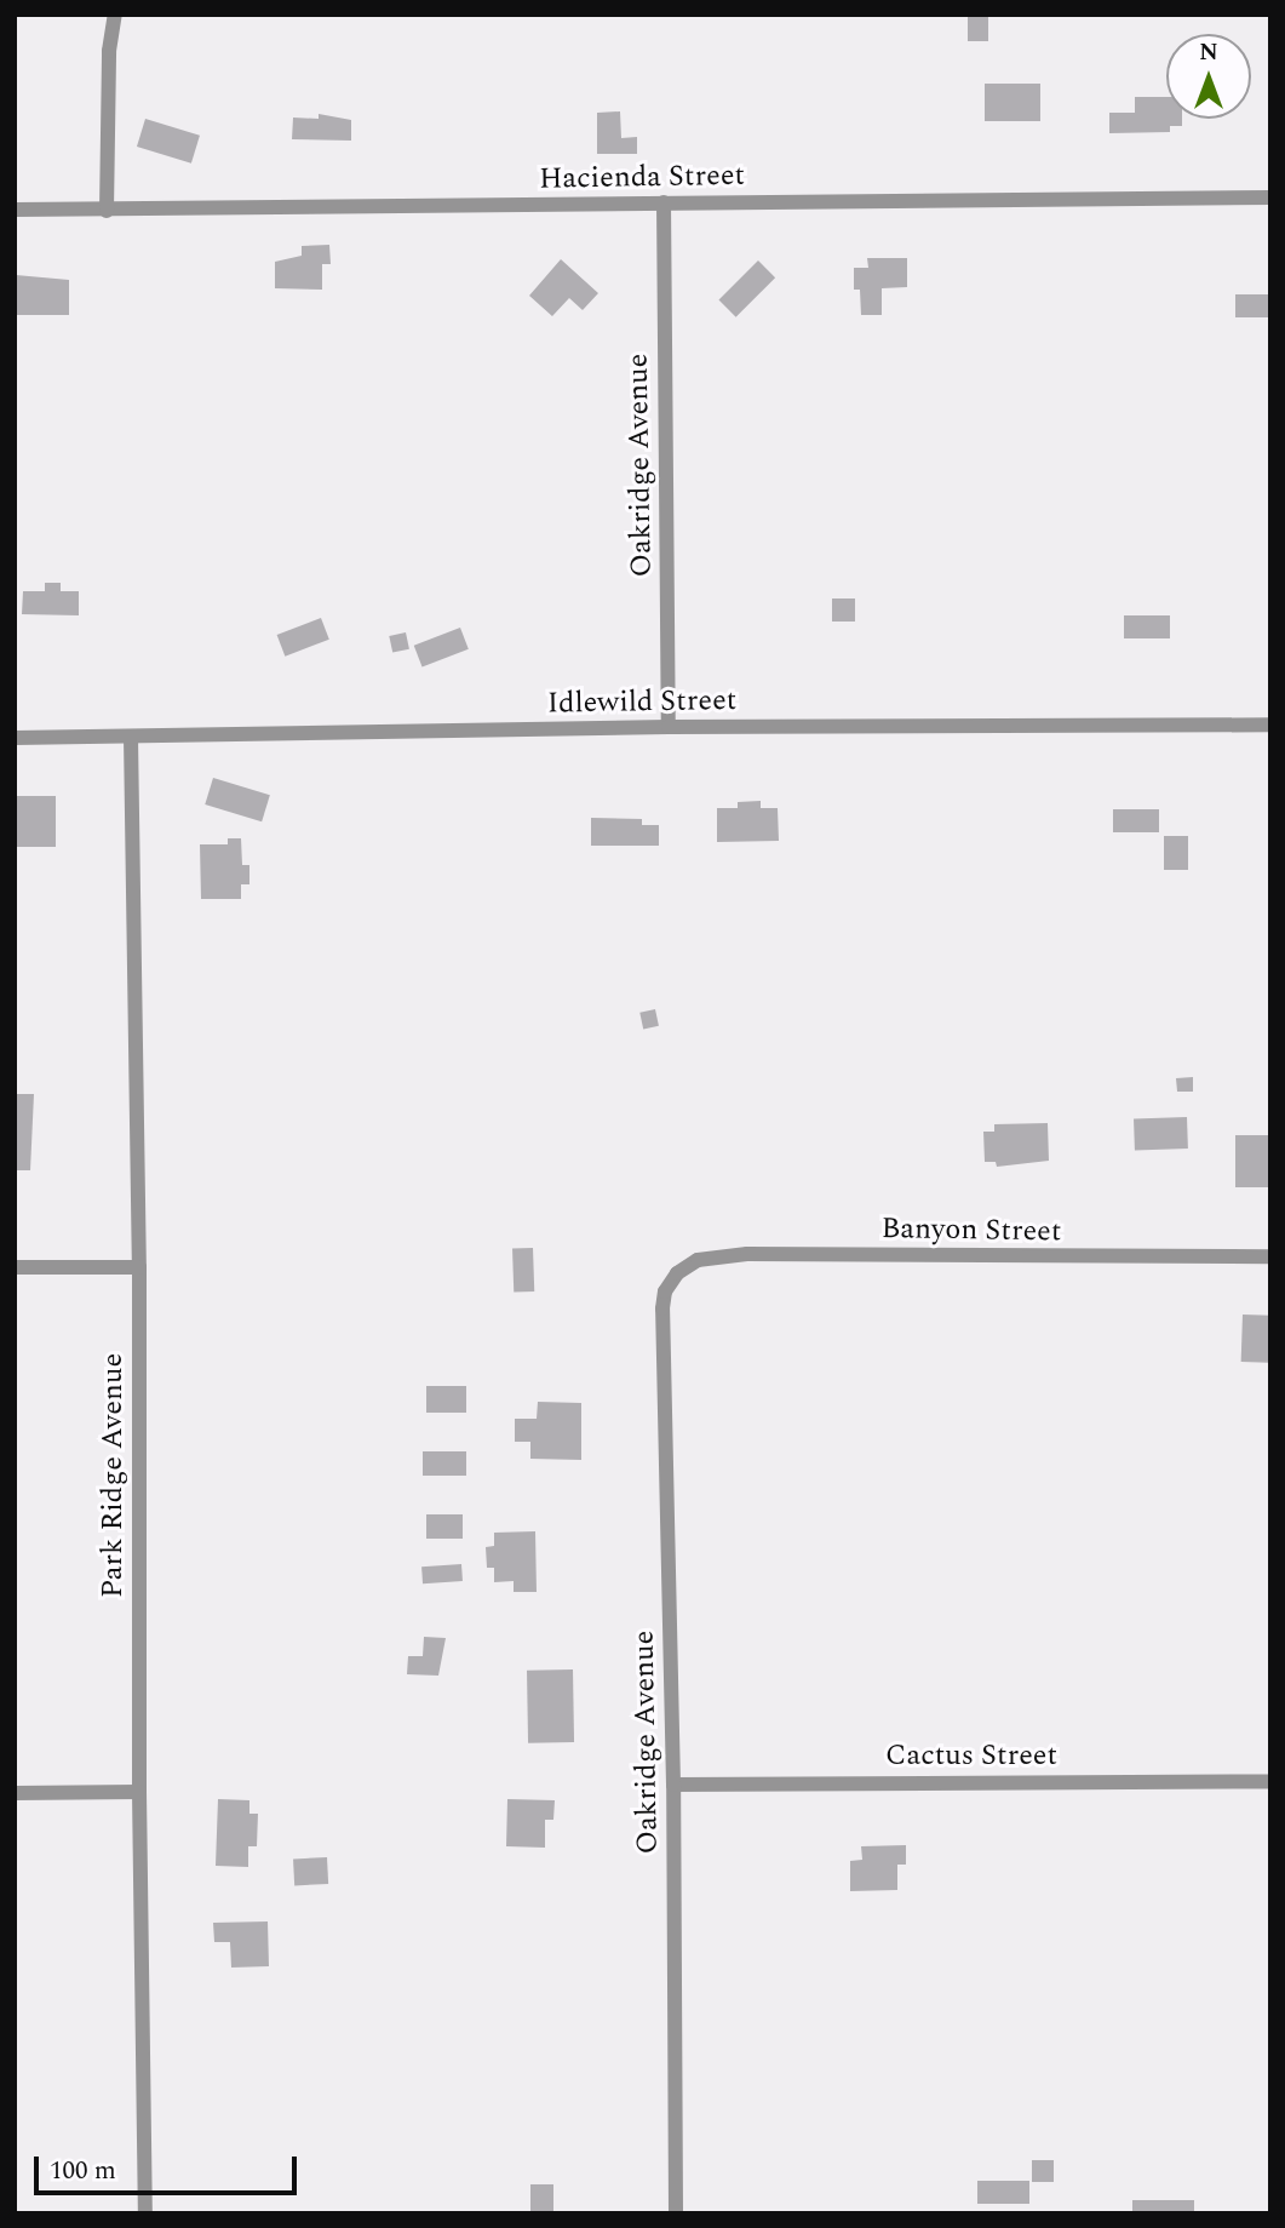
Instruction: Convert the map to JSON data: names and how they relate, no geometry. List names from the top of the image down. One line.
{"streets":{"street":["Hacienda Street","Oakridge Avenue","Idlewild Street","Banyon Street","Park Ridge Avenue","Cactus Street"]},"crossings":[["Hacienda Street","Oakridge Avenue"],["Oakridge Avenue","Idlewild Street"],["Oakridge Avenue","Banyon Street"],["Oakridge Avenue","Cactus Street"],["Idlewild Street","Park Ridge Avenue"]],"scale_bar":"100 m","north":"top"}
